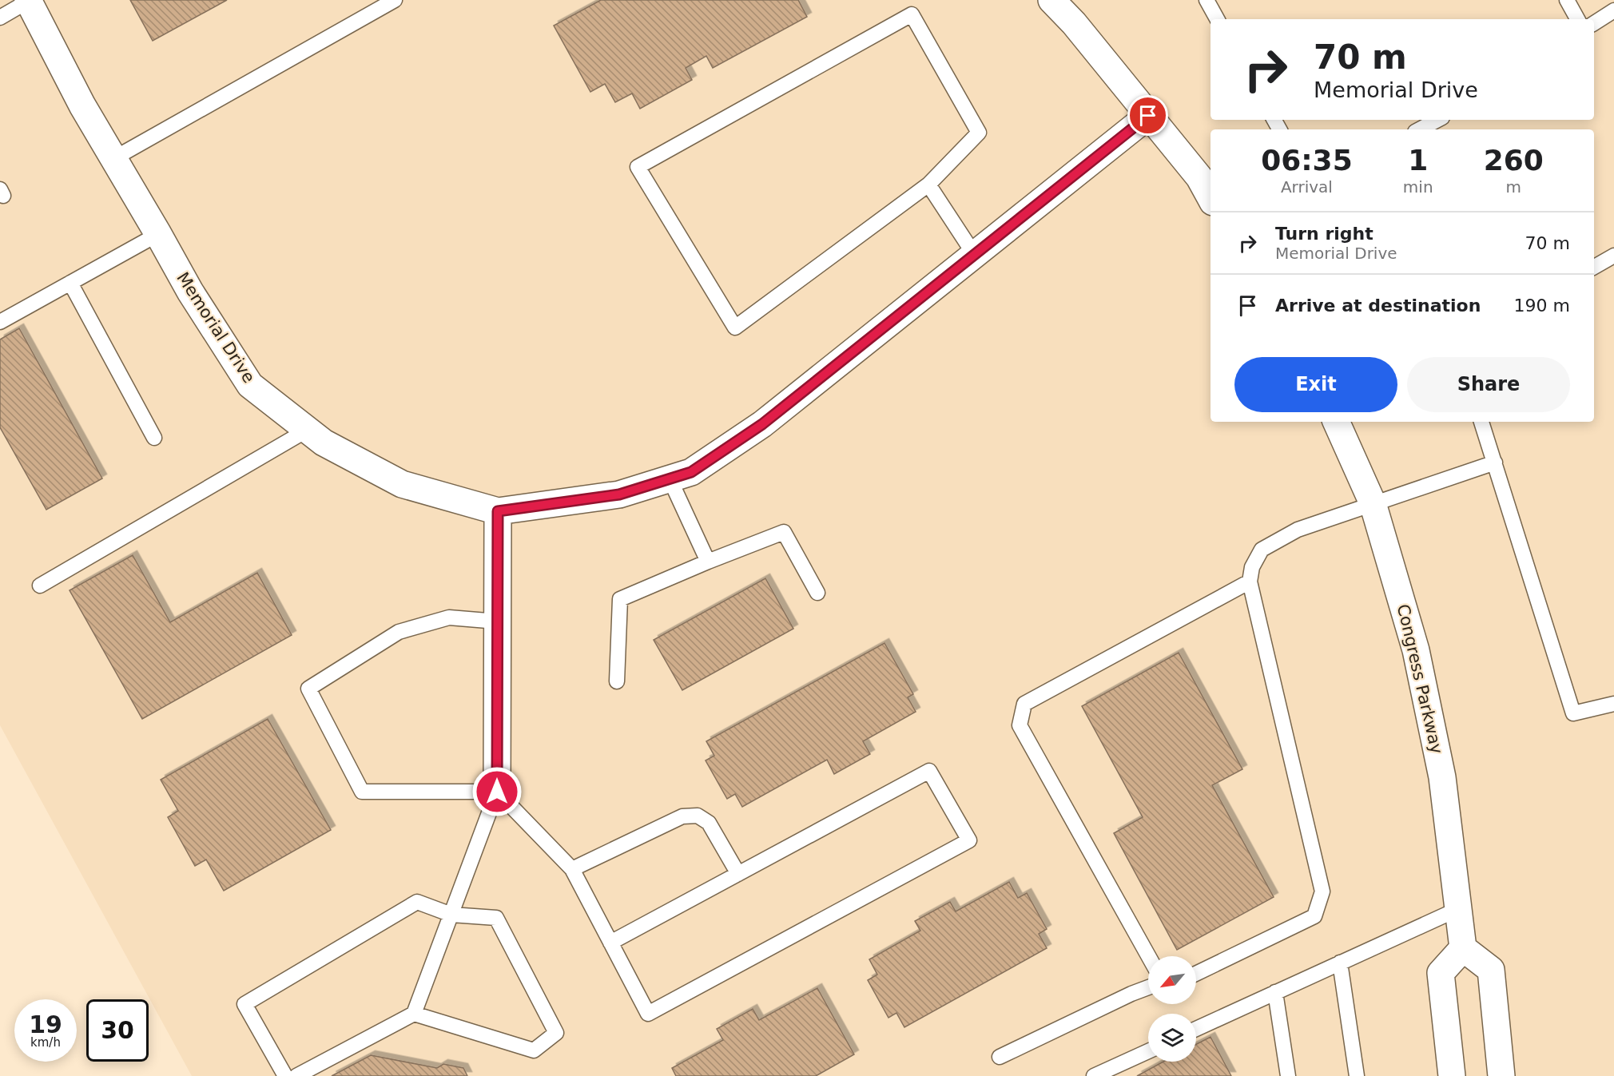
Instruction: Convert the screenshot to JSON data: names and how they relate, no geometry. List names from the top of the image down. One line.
{"streets":{"street":["Memorial Drive","Congress Parkway"]},"north":"bottom left","page":{"turn":["70 m","Memorial Drive"],"eta":["06:35","Arrival","1","min","260","m"],"list":[{"name":"Turn right","note":"Memorial Drive","value":"70 m"},{"name":"Arrive at destination","value":"190 m"}],"buttons":["Exit","Share"],"speed":"19 km/h","limit":"30"}}
